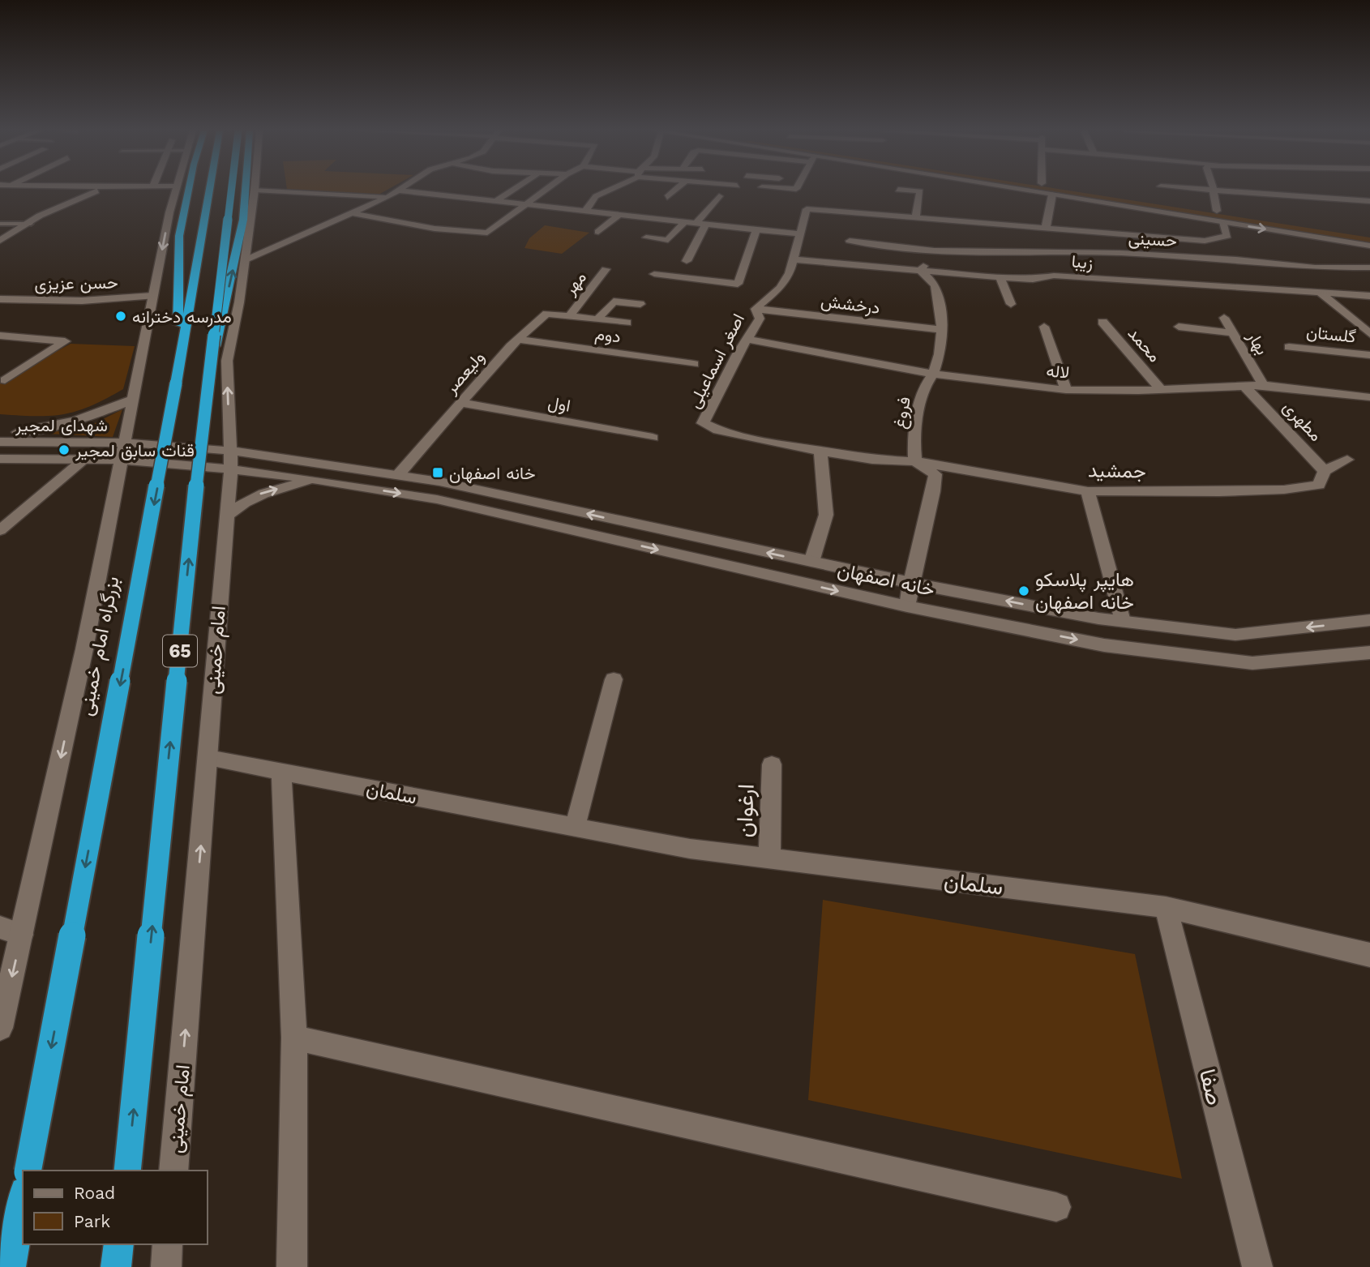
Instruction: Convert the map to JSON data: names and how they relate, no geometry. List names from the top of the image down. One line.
{"streets":{"highway":["بزرگراه امام خمینی","65"],"street":["حسینی","زیبا","حسن عزیزی","مهر","درخشش","گلستان","دوم","بهار","محمد","اصغر اسماعیلی","لاله","ولیعصر","اول","فروغ","مطهری","شهدای لمجیر","جمشید","خانه اصفهان","امام خمینی","سلمان","ارغوان","صفا"]},"crossings":[["زیبا","اصغر اسماعیلی"],["زیبا","فروغ"],["مهر","ولیعصر"],["درخشش","اصغر اسماعیلی"],["درخشش","فروغ"],["دوم","ولیعصر"],["بهار","لاله"],["محمد","لاله"],["اصغر اسماعیلی","لاله"],["اصغر اسماعیلی","فروغ"],["اصغر اسماعیلی","جمشید"],["لاله","فروغ"],["لاله","مطهری"],["ولیعصر","اول"],["ولیعصر","خانه اصفهان"],["فروغ","جمشید"],["مطهری","جمشید"],["شهدای لمجیر","خانه اصفهان"],["خانه اصفهان","امام خمینی"],["امام خمینی","سلمان"],["سلمان","ارغوان"],["سلمان","صفا"]],"places":{"other":["مدرسه دخترانه","قنات سابق لمجیر","هایپر پلاسکو خانه اصفهان"],"transit":["خانه اصفهان"]},"legend":["Road","Park"]}
